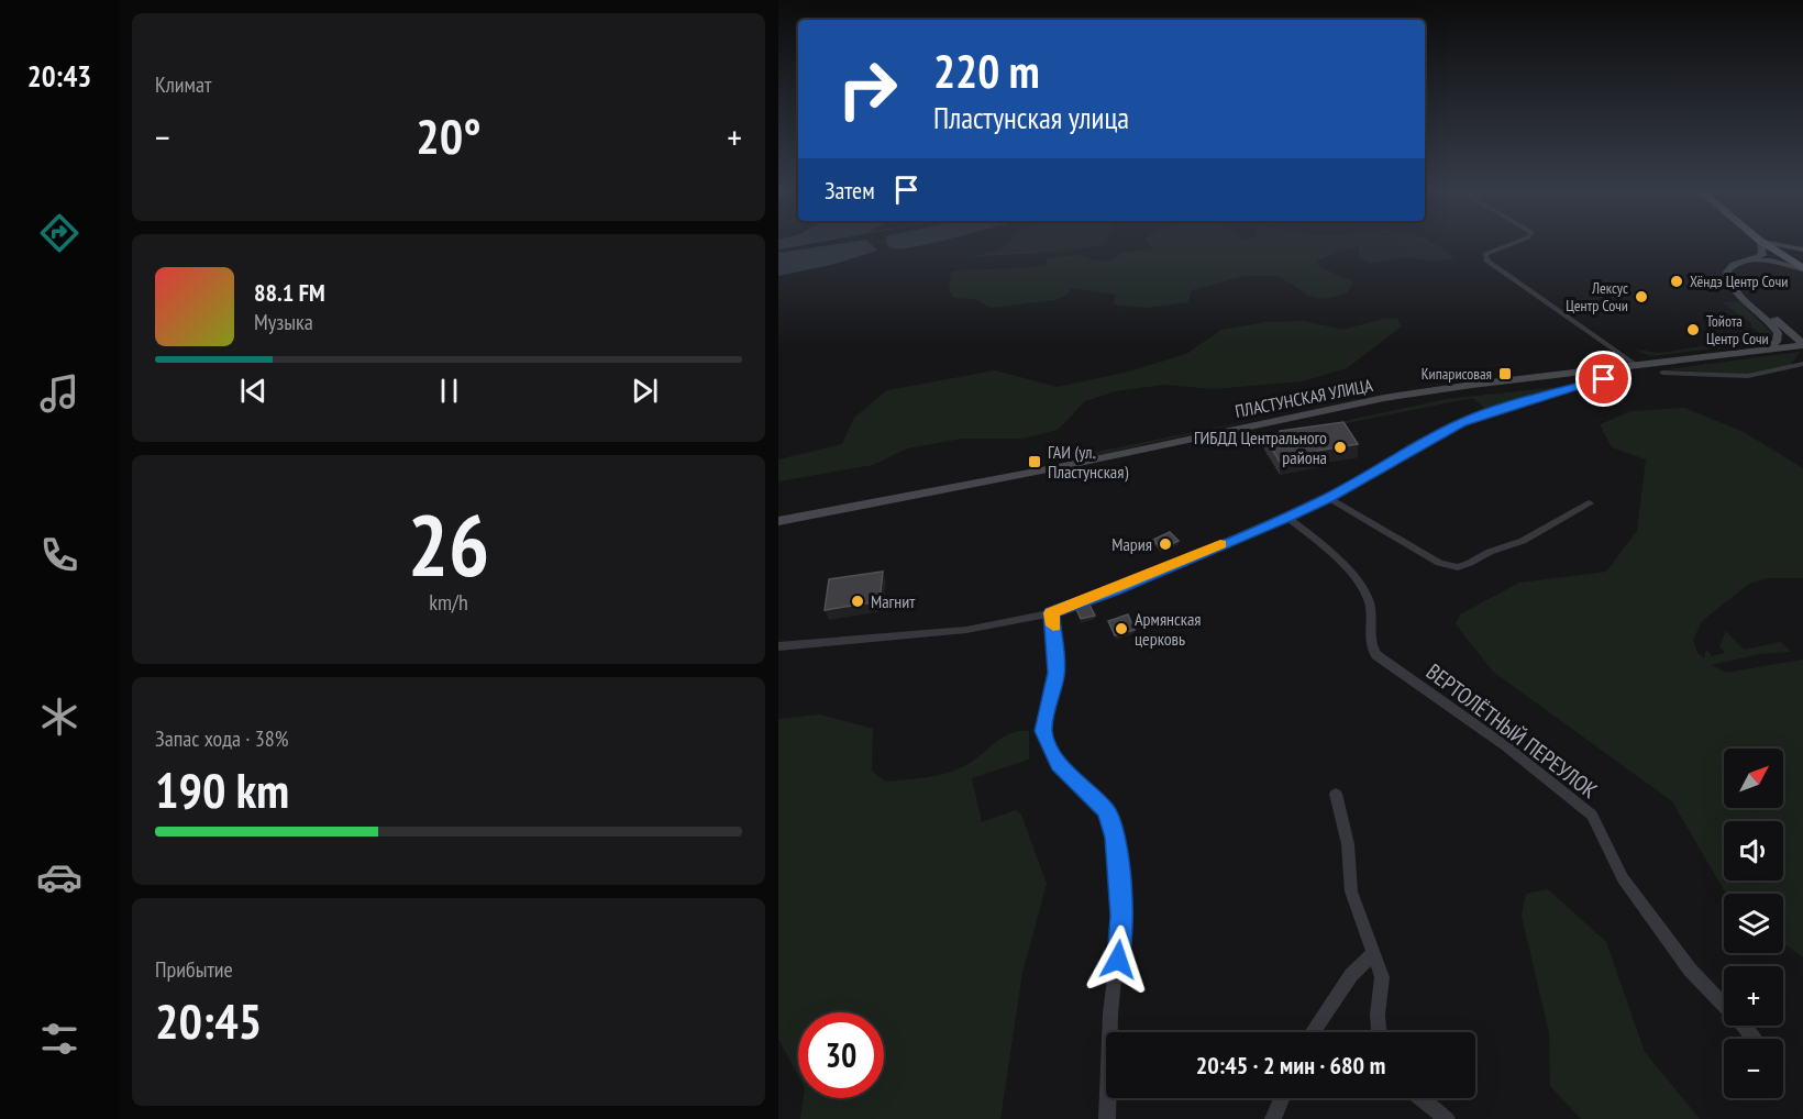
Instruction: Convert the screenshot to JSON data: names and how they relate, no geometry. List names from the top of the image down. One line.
{"streets":{"main road":["ПЛАСТУНСКАЯ УЛИЦА"],"street":["ВЕРТОЛЁТНЫЙ ПЕРЕУЛОК"]},"places":{"other":["Хёндэ Центр Сочи","Лексус Центр Сочи","Тойота Центр Сочи","ГИБДД Центрального района","Мария","Магнит","Армянская церковь"],"transit":["Кипарисовая","ГАИ (ул. Пластунская)"]},"north":"top right","page":{"tabs":"20:43","tile":["Климат",["26","km/h"],["Запас хода · 38%","190 km"],["Прибытие","20:45"]],"turn":["220 m","Пластунская улица"],"heat":["−","20°","+"],"then":"Затем","song":["88.1 FM","Музыка"],"map_buttons":["+","−"],"limit":"30","trip":"20:45 · 2 мин · 680 m"}}
